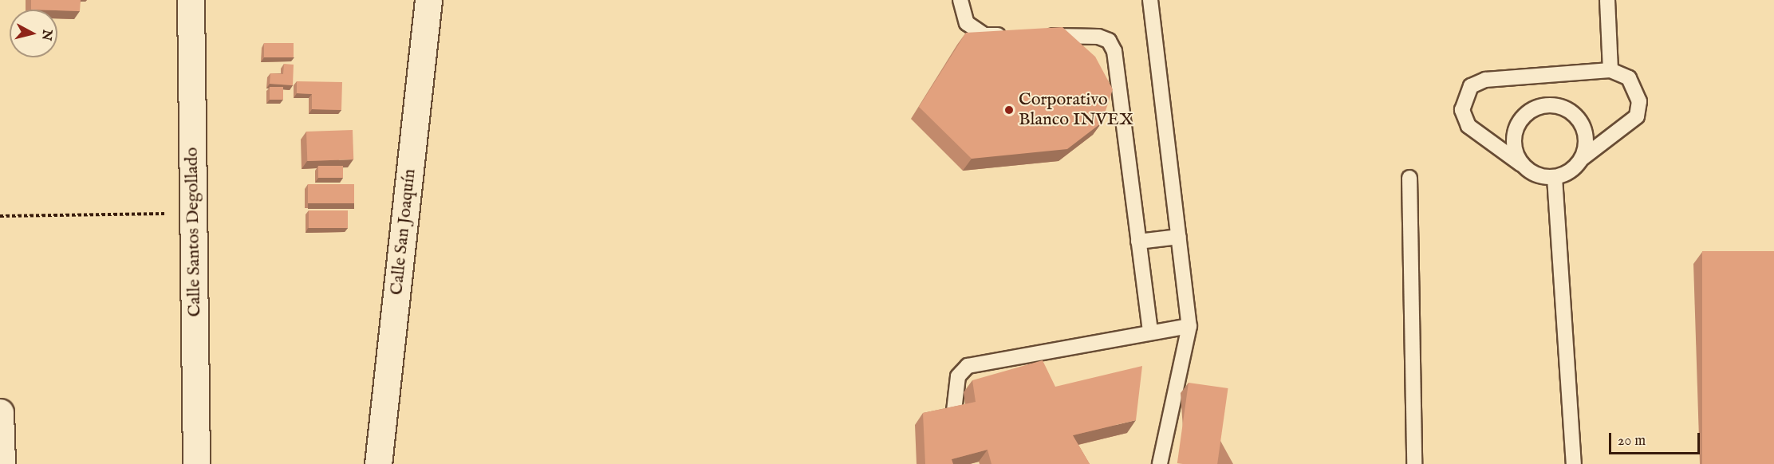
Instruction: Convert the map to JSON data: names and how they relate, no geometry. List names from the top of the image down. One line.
{"streets":{"street":["Calle Santos Degollado","Calle San Joaquín"]},"places":["Corporativo Blanco INVEX"],"scale_bar":"20 m","north":"right"}
